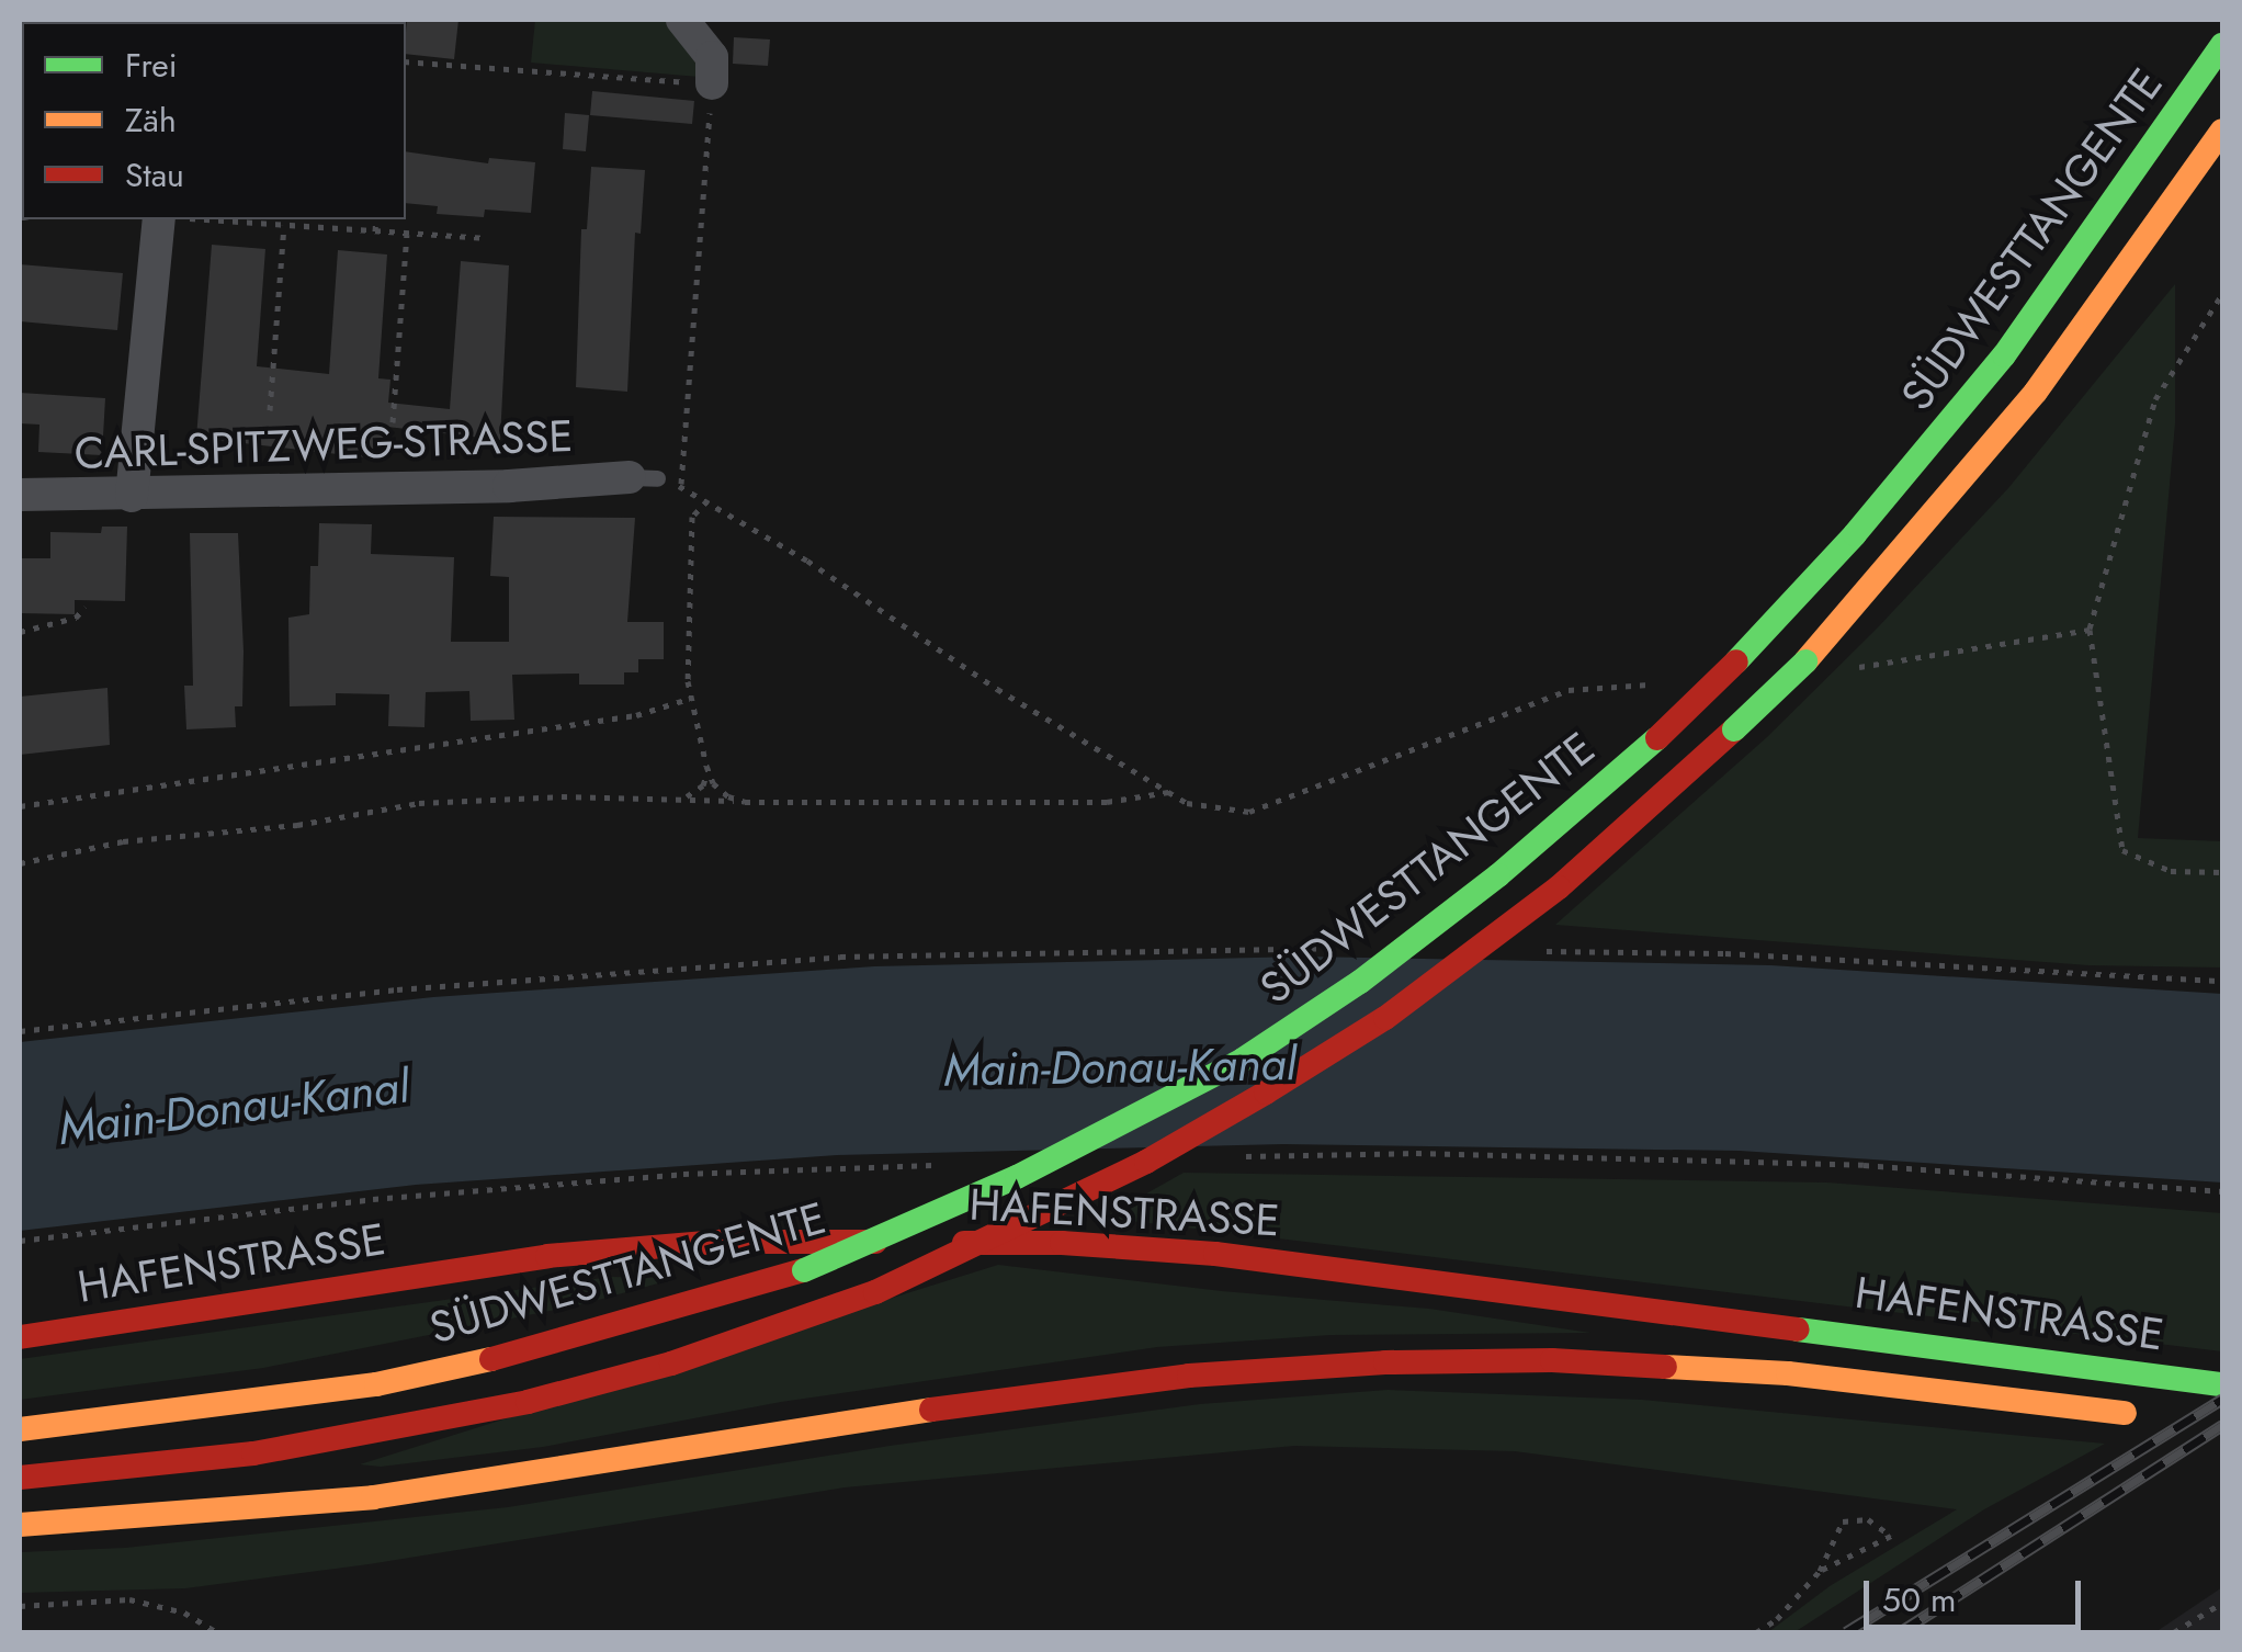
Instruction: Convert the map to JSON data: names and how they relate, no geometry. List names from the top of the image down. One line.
{"streets":{"highway":["SÜDWESTTANGENTE","HAFENSTRASSE"],"street":["CARL-SPITZWEG-STRASSE"]},"water":["Main-Donau-Kanal"],"legend":["Frei","Zäh","Stau"],"scale_bar":"50 m"}
